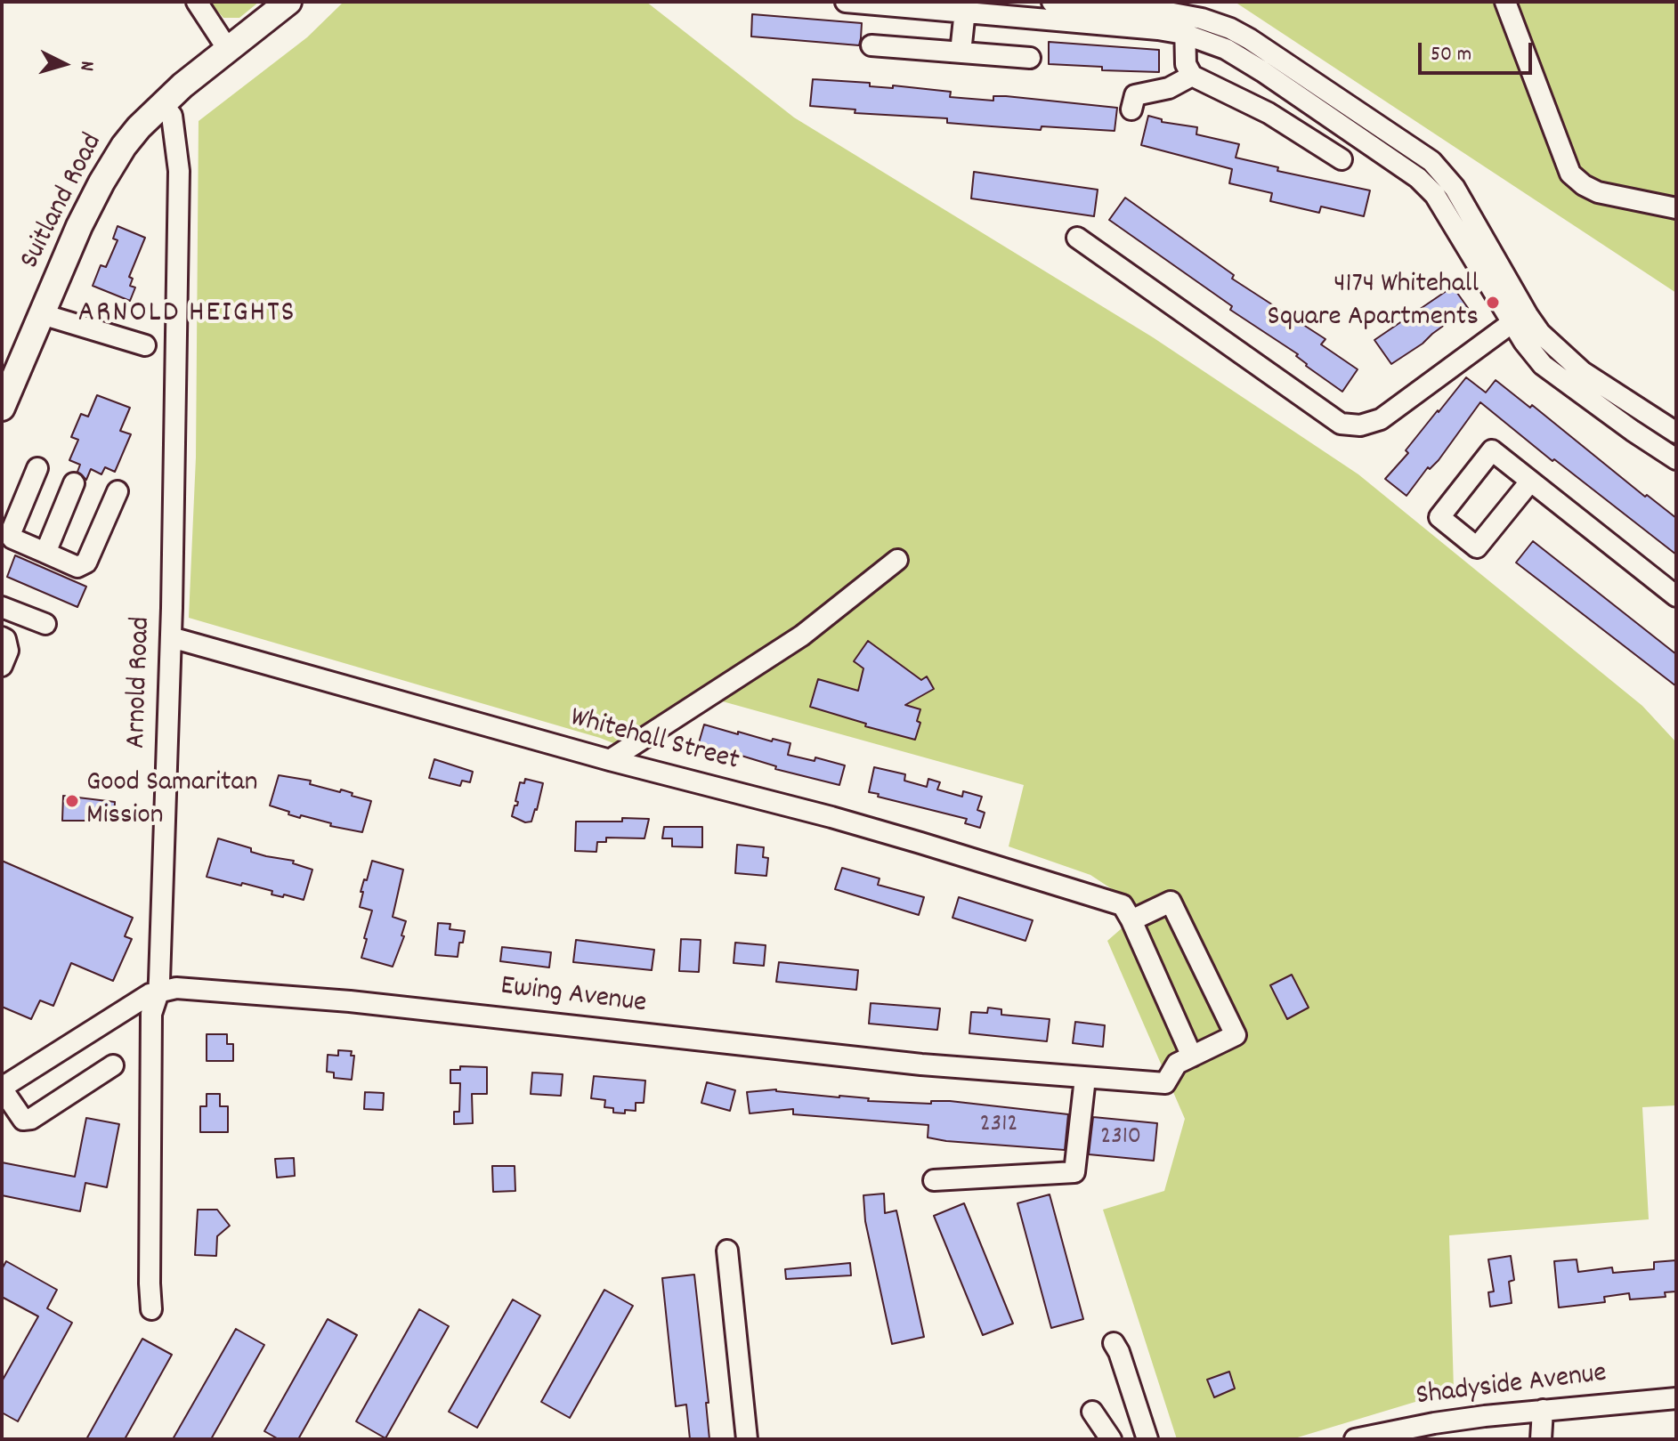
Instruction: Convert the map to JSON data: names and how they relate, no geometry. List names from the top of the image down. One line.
{"streets":{"main road":["Suitland Road"],"street":["Arnold Road","Whitehall Street","Ewing Avenue","Shadyside Avenue"]},"crossings":[["Suitland Road","Arnold Road"],["Arnold Road","Whitehall Street"],["Arnold Road","Ewing Avenue"]],"districts":["ARNOLD HEIGHTS"],"places":["4174 Whitehall Square Apartments","Good Samaritan Mission"],"house_numbers":["2312","2310"],"scale_bar":"50 m","north":"right"}
